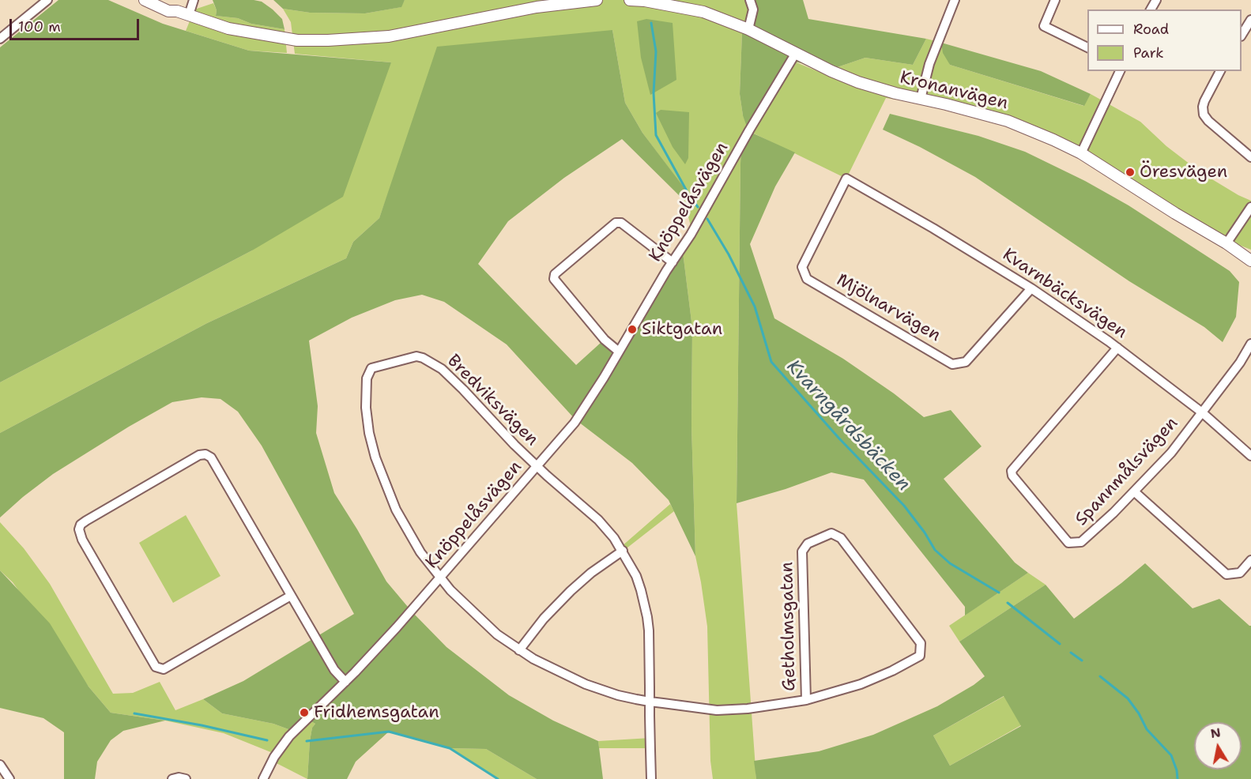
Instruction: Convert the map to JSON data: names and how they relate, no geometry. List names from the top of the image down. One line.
{"streets":{"street":["Kronanvägen","Knöppelåsvägen","Kvarnbäcksvägen","Mjölnarvägen","Bredviksvägen","Spannmålsvägen","Getholmsgatan"]},"crossings":[["Kronanvägen","Knöppelåsvägen"],["Knöppelåsvägen","Bredviksvägen"],["Kvarnbäcksvägen","Mjölnarvägen"],["Kvarnbäcksvägen","Spannmålsvägen"],["Bredviksvägen","Getholmsgatan"]],"water":["Kvarngårdsbäcken"],"places":["Öresvägen","Siktgatan","Fridhemsgatan"],"legend":["Road","Park"],"scale_bar":"100 m","north":"top"}
